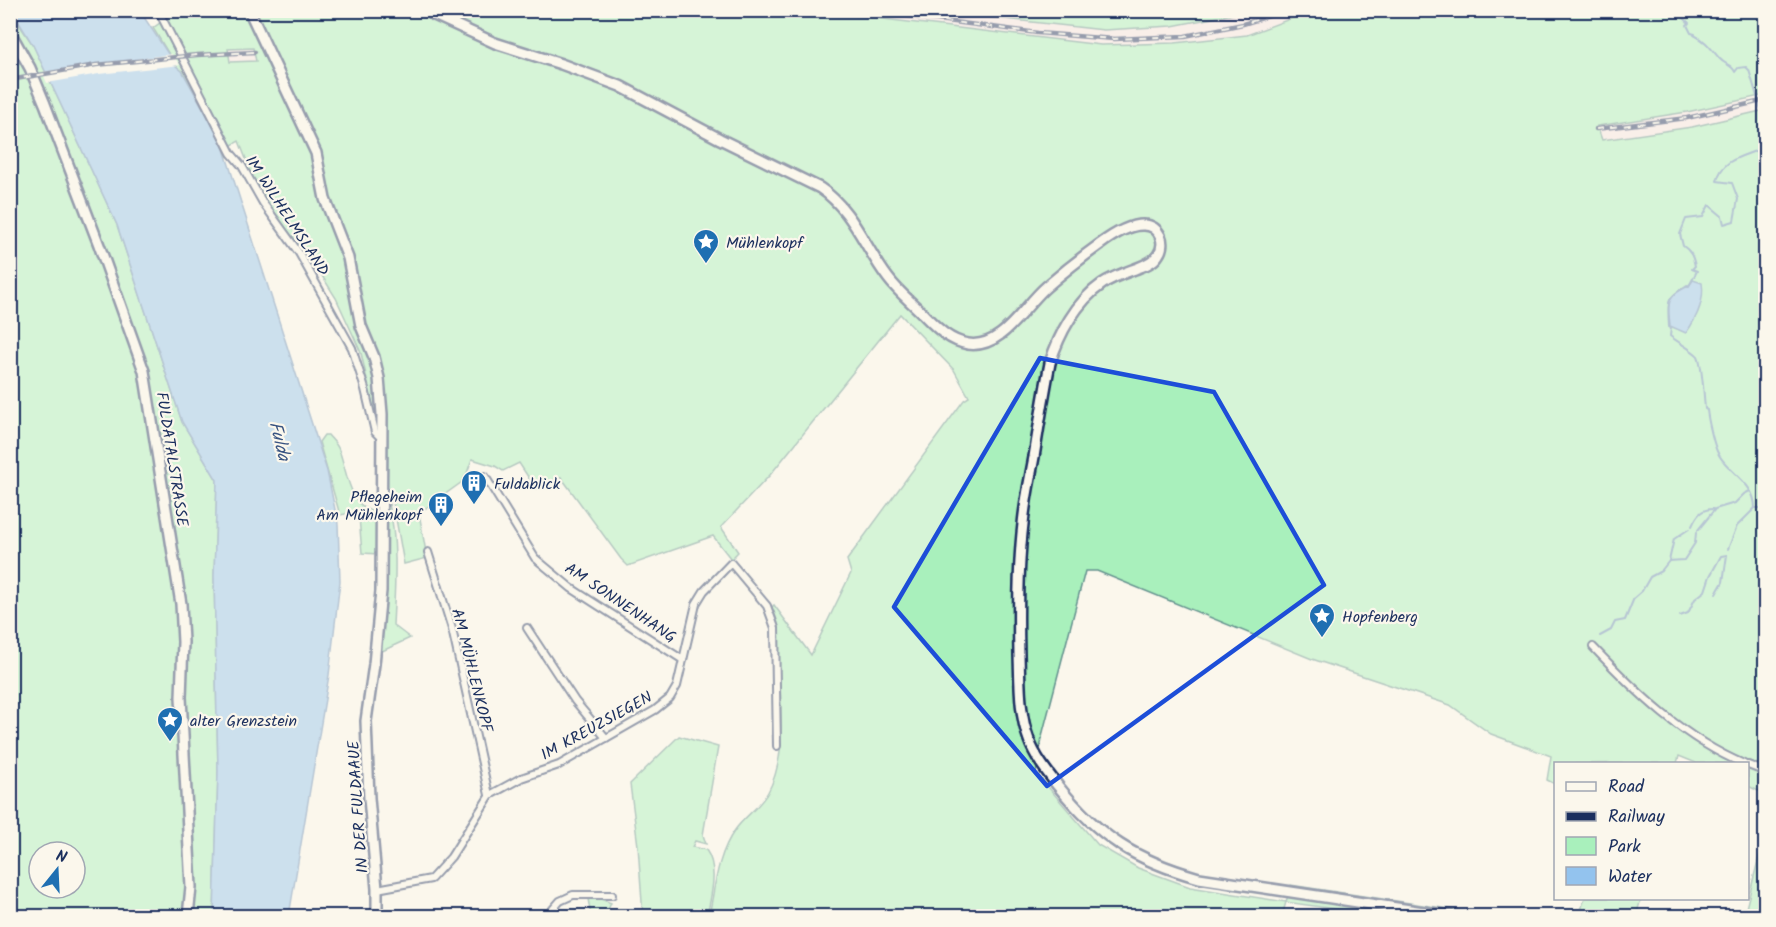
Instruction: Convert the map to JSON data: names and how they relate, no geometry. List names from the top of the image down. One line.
{"streets":{"street":["IM WILHELMSLAND","FULDATALSTRASSE","AM SONNENHANG","AM MÜHLENKOPF","IM KREUZSIEGEN","IN DER FULDAAUE"]},"crossings":[["IM WILHELMSLAND","IN DER FULDAAUE"],["AM SONNENHANG","IM KREUZSIEGEN"],["AM MÜHLENKOPF","IM KREUZSIEGEN"]],"water":["Fulda"],"places":{"place":["Mühlenkopf","Hopfenberg","alter Grenzstein"],"building":["Fuldablick","Pflegeheim Am Mühlenkopf"]},"legend":["Road","Railway","Park","Water"],"north":"top"}
